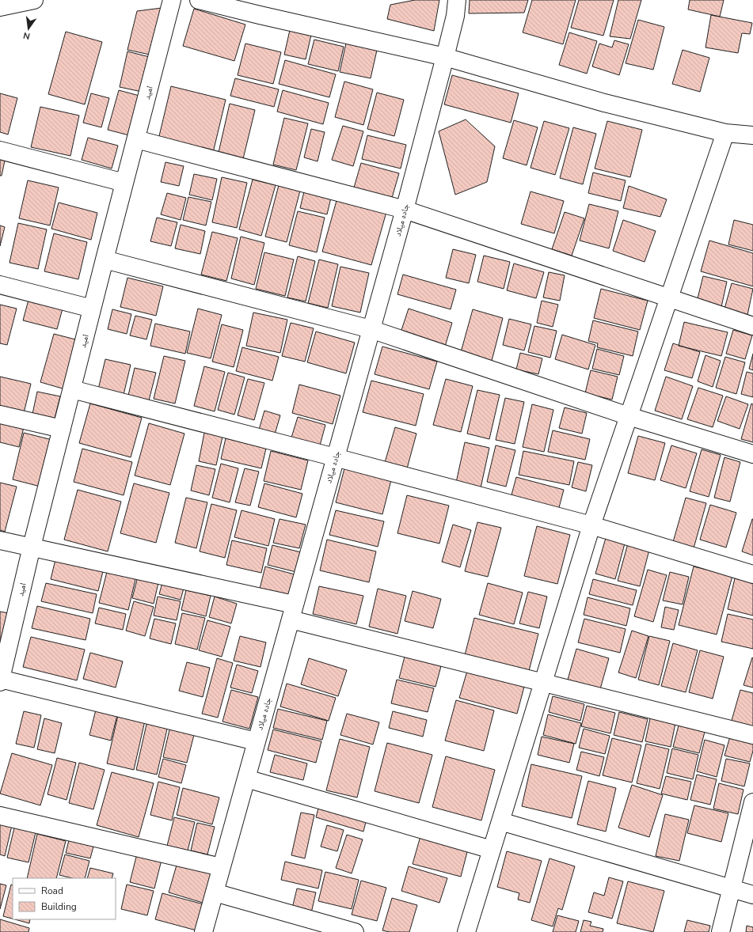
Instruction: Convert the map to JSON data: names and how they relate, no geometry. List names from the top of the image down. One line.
{"streets":{"street":["امید","جاده میلاد"]},"legend":["Road","Building"],"north":"bottom"}
